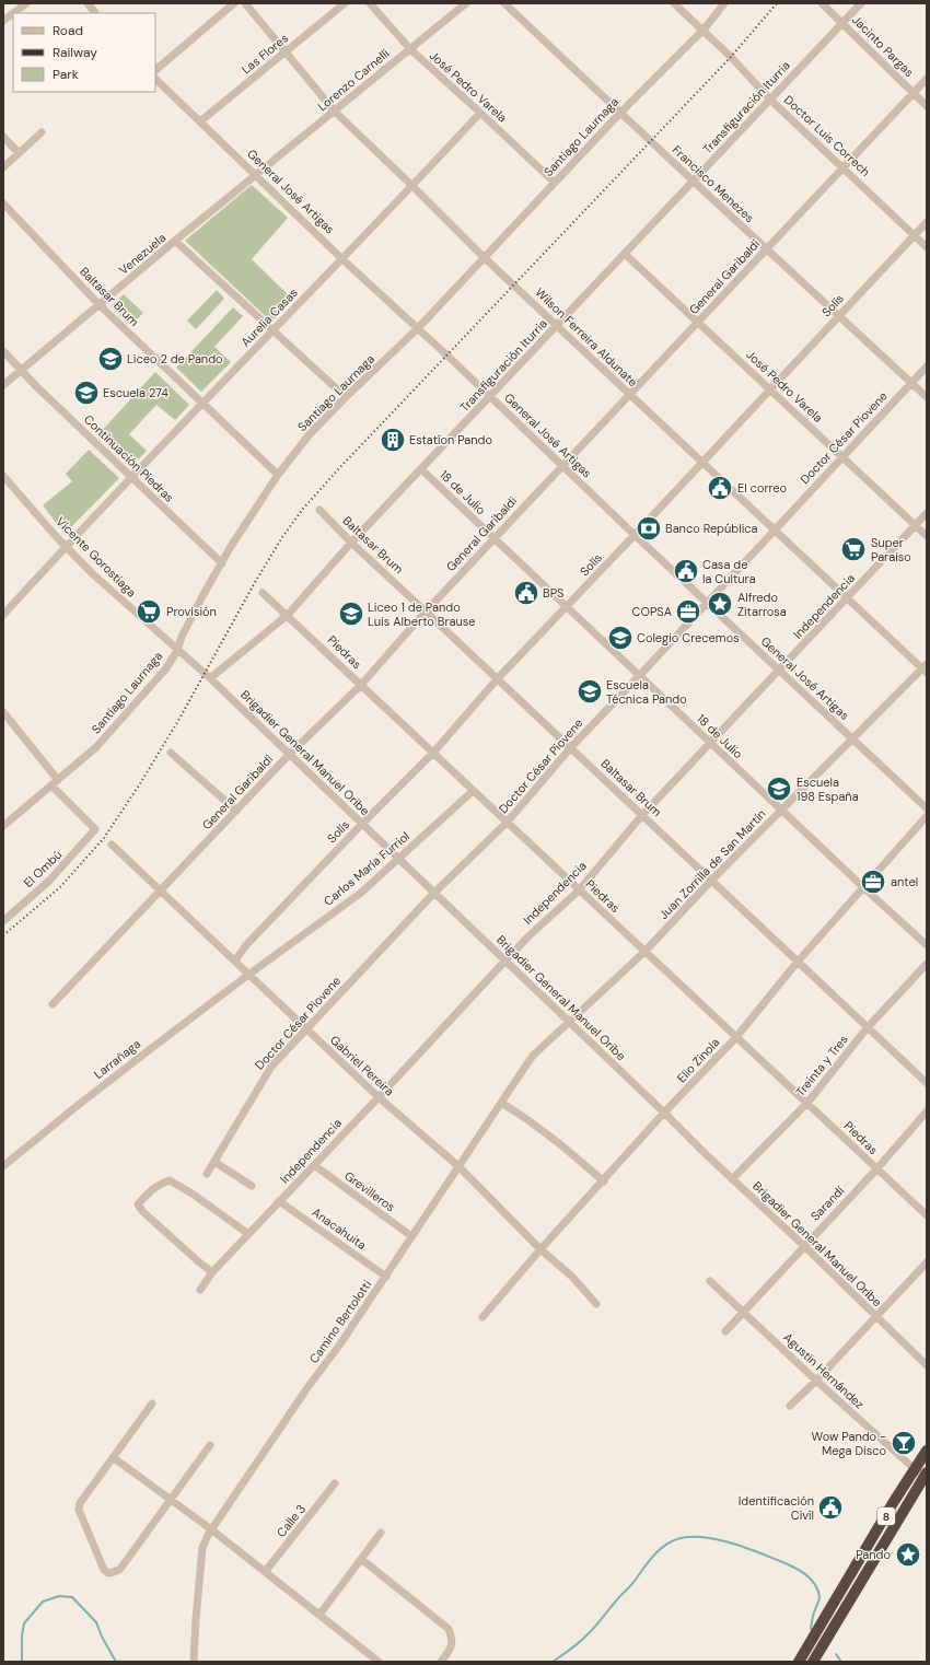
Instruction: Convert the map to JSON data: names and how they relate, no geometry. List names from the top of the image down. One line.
{"streets":{"highway":["8"],"street":["Jacinto Pargas","Las Flores","Lorenzo Carnelli","José Pedro Varela","Transfiguración Iturria","Doctor Luis Correch","Santiago Laurnaga","Francisco Menezes","General José Artigas","Venezuela","General Garibaldi","Baltasar Brum","Solís","Aurelia Casas","Wilson Ferreira Aldunate","Doctor César Piovene","Continuación Piedras","18 de Julio","Vicente Gorostiaga","Independencia","Piedras","Brigadier General Manuel Oribe","Juan Zorrilla de San Martín","El Ombú","Carlos María Furriol","Larrañaga","Elio Zinola","Gabriel Pereira","Treinta y Tres","Grevilleros","Sarandí","Anacahuita","Camino Bertolotti","Agustín Hernández","Calle 3"]},"crossings":[["Jacinto Pargas","Transfiguración Iturria"],["Jacinto Pargas","General Garibaldi"],["Las Flores","General José Artigas"],["Las Flores","Wilson Ferreira Aldunate"],["Lorenzo Carnelli","José Pedro Varela"],["Lorenzo Carnelli","General José Artigas"],["Lorenzo Carnelli","Venezuela"],["Lorenzo Carnelli","Wilson Ferreira Aldunate"],["José Pedro Varela","Transfiguración Iturria"],["José Pedro Varela","Santiago Laurnaga"],["José Pedro Varela","General Garibaldi"],["José Pedro Varela","Solís"],["José Pedro Varela","Aurelia Casas"],["José Pedro Varela","Doctor César Piovene"],["José Pedro Varela","Independencia"],["Transfiguración Iturria","Doctor Luis Correch"],["Transfiguración Iturria","Francisco Menezes"],["Transfiguración Iturria","General José Artigas"],["Transfiguración Iturria","Baltasar Brum"],["Transfiguración Iturria","Wilson Ferreira Aldunate"],["Transfiguración Iturria","18 de Julio"],["Transfiguración Iturria","Piedras"],["Transfiguración Iturria","Brigadier General Manuel Oribe"],["Doctor Luis Correch","Santiago Laurnaga"],["Doctor Luis Correch","General Garibaldi"],["Doctor Luis Correch","Solís"],["Santiago Laurnaga","Francisco Menezes"],["Santiago Laurnaga","General José Artigas"],["Santiago Laurnaga","Baltasar Brum"],["Santiago Laurnaga","Wilson Ferreira Aldunate"],["Santiago Laurnaga","Continuación Piedras"],["Santiago Laurnaga","Vicente Gorostiaga"],["Santiago Laurnaga","Brigadier General Manuel Oribe"],["Santiago Laurnaga","El Ombú"],["Francisco Menezes","General Garibaldi"],["Francisco Menezes","Solís"],["Francisco Menezes","Doctor César Piovene"],["General José Artigas","Venezuela"],["General José Artigas","General Garibaldi"],["General José Artigas","Solís"],["General José Artigas","Aurelia Casas"],["General José Artigas","Doctor César Piovene"],["General José Artigas","Independencia"],["General José Artigas","Juan Zorrilla de San Martín"],["Venezuela","Baltasar Brum"],["Venezuela","Continuación Piedras"],["General Garibaldi","Baltasar Brum"],["General Garibaldi","Wilson Ferreira Aldunate"],["General Garibaldi","18 de Julio"],["General Garibaldi","Piedras"],["General Garibaldi","Brigadier General Manuel Oribe"],["General Garibaldi","Gabriel Pereira"],["Baltasar Brum","Solís"],["Baltasar Brum","Aurelia Casas"],["Baltasar Brum","Doctor César Piovene"],["Baltasar Brum","Independencia"],["Baltasar Brum","Juan Zorrilla de San Martín"],["Baltasar Brum","Elio Zinola"],["Baltasar Brum","Treinta y Tres"],["Solís","Wilson Ferreira Aldunate"],["Solís","18 de Julio"],["Solís","Piedras"],["Solís","Brigadier General Manuel Oribe"],["Solís","Gabriel Pereira"],["Aurelia Casas","Wilson Ferreira Aldunate"],["Aurelia Casas","Continuación Piedras"],["Aurelia Casas","Vicente Gorostiaga"],["Wilson Ferreira Aldunate","Doctor César Piovene"],["Wilson Ferreira Aldunate","Independencia"],["Wilson Ferreira Aldunate","Juan Zorrilla de San Martín"],["Doctor César Piovene","18 de Julio"],["Doctor César Piovene","Piedras"],["Doctor César Piovene","Brigadier General Manuel Oribe"],["Doctor César Piovene","Gabriel Pereira"],["18 de Julio","Independencia"],["18 de Julio","Juan Zorrilla de San Martín"],["18 de Julio","Elio Zinola"],["Vicente Gorostiaga","Brigadier General Manuel Oribe"],["Independencia","Piedras"],["Independencia","Brigadier General Manuel Oribe"],["Independencia","Gabriel Pereira"],["Independencia","Grevilleros"],["Independencia","Anacahuita"],["Piedras","Juan Zorrilla de San Martín"],["Piedras","Carlos María Furriol"],["Piedras","Elio Zinola"],["Piedras","Treinta y Tres"],["Piedras","Sarandí"],["Brigadier General Manuel Oribe","Juan Zorrilla de San Martín"],["Brigadier General Manuel Oribe","Carlos María Furriol"],["Brigadier General Manuel Oribe","Elio Zinola"],["Brigadier General Manuel Oribe","Treinta y Tres"],["Brigadier General Manuel Oribe","Sarandí"],["Brigadier General Manuel Oribe","Camino Bertolotti"],["Juan Zorrilla de San Martín","Camino Bertolotti"],["Carlos María Furriol","Larrañaga"],["Carlos María Furriol","Gabriel Pereira"],["Larrañaga","Gabriel Pereira"],["Elio Zinola","Gabriel Pereira"],["Gabriel Pereira","Camino Bertolotti"],["Grevilleros","Camino Bertolotti"],["Sarandí","Agustín Hernández"],["Anacahuita","Camino Bertolotti"],["Agustín Hernández","8"]],"places":{"school or university":["Liceo 2 de Pando","Escuela 274","Liceo 1 de Pando Luis Alberto Brause","Colegio Crecemos","Escuela Técnica Pando","Escuela 198 España"],"building":["Estatíon Pando"],"public building":["El correo","Casa de la Cultura","BPS","Identificación Civíl"],"bank":["Banco República"],"supermarket":["Super Paraiso","Provisión"],"place":["Alfredo Zitarrosa","Pando"],"office":["COPSA","antel"],"bar":["Wow Pando - Mega Disco"]},"legend":["Road","Railway","Park"]}
